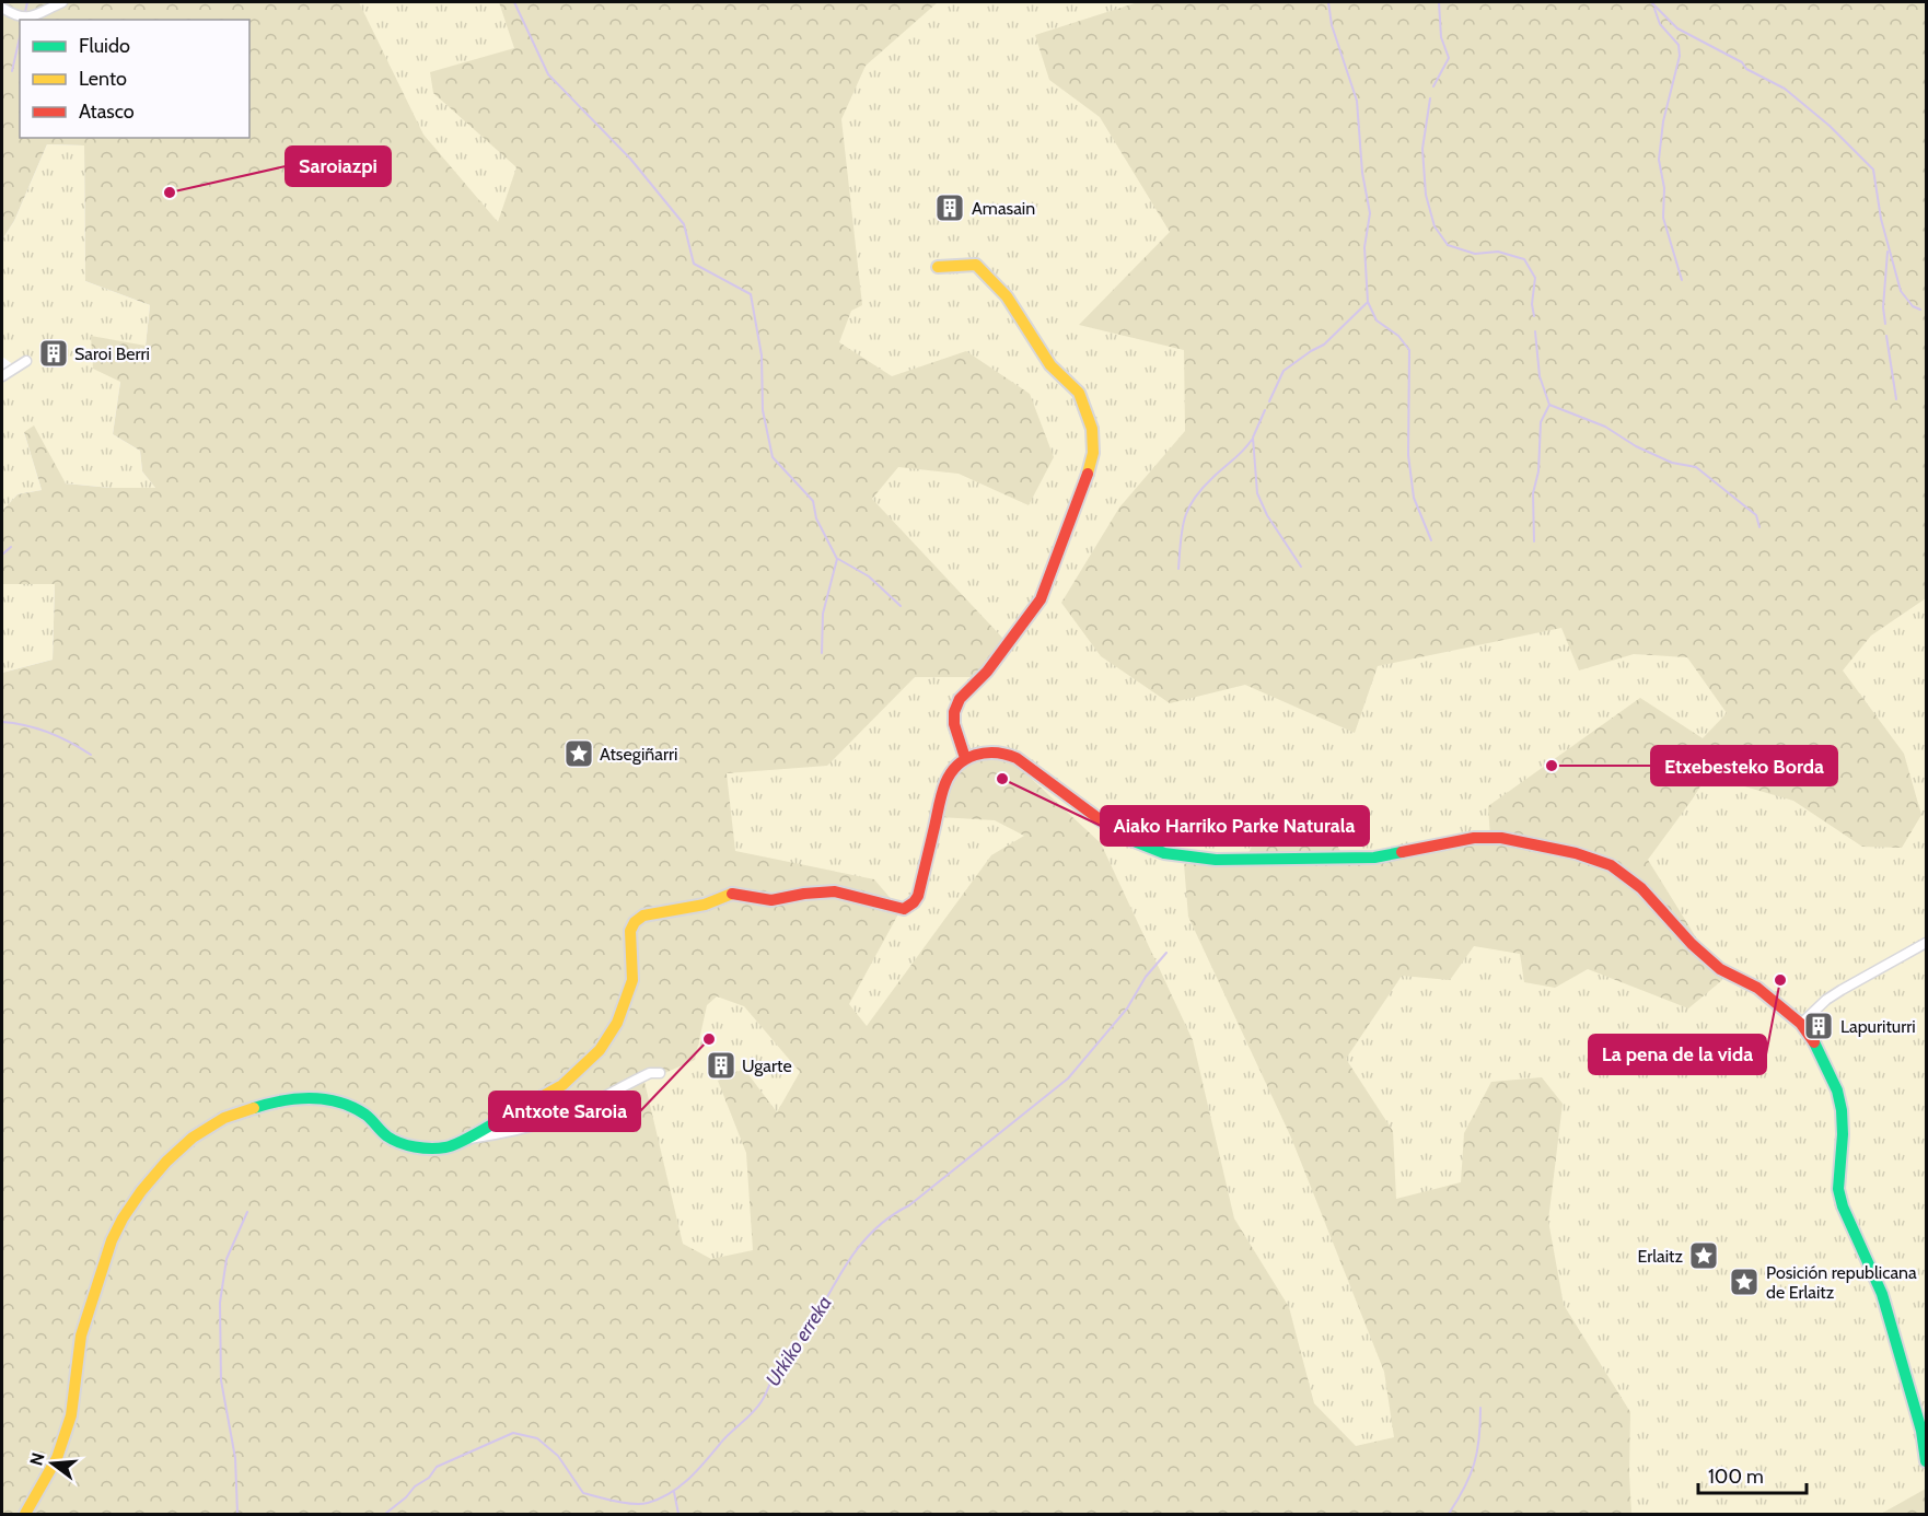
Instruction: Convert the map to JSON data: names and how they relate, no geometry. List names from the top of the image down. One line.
{"water":["Urkiko erreka"],"places":{"other":["Saroiazpi","Etxebesteko Borda","Aiako Harriko Parke Naturala","La pena de la vida","Antxote Saroia"],"building":["Amasain","Saroi Berri","Lapuriturri","Ugarte"],"place":["Atsegiñarri","Erlaitz","Posición republicana de Erlaitz"]},"legend":["Fluido","Lento","Atasco"],"scale_bar":"100 m","north":"left"}
